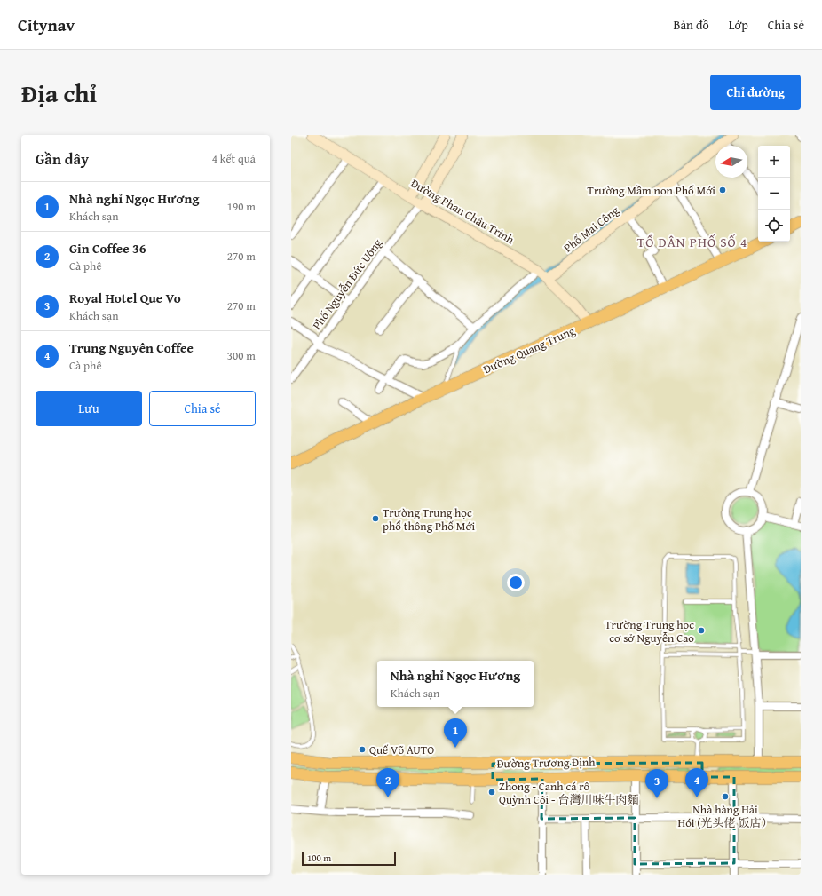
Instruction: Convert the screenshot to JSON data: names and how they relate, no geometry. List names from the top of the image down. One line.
{"streets":{"main road":["Đường Quang Trung","Đường Trương Định"],"street":["Đường Phan Châu Trinh","Phố Mai Công","Phố Nguyễn Đức Uông"]},"crossings":[["Đường Phan Châu Trinh","Phố Mai Công"],["Đường Phan Châu Trinh","Phố Nguyễn Đức Uông"],["Đường Phan Châu Trinh","Đường Quang Trung"]],"districts":["TỔ DÂN PHỐ SỐ 4"],"places":["Trường Mầm non Phố Mới","Trường Trung học phổ thông Phố Mới","Trường Trung học cơ sở Nguyễn Cao","Quế Võ AUTO","Zhong - Canh cá rô Quỳnh Côi - 台灣川味牛肉麵","Nhà hàng Hải Hói (光头佬 饭店）"],"scale_bar":"100 m","north":"left","page":{"header":"Citynav","nav":["Bản đồ","Lớp","Chia sẻ"],"title":"Địa chỉ","buttons":["Chỉ đường",["Lưu","Chia sẻ"]],"heading":["Gần đây","4 kết quả"],"map_buttons":["+","−"],"list":[{"mark":"1","name":"Nhà nghỉ Ngọc Hương","note":"Khách sạn","value":"190 m"},{"mark":"2","name":"Gin Coffee 36","note":"Cà phê","value":"270 m"},{"mark":"3","name":"Royal Hotel Que Vo","note":"Khách sạn","value":"270 m"},{"mark":"4","name":"Trung Nguyên Coffee","note":"Cà phê","value":"300 m"}],"popup":["Nhà nghỉ Ngọc Hương","Khách sạn"],"pins":["1","2","4","3"],"scale":"100 m"}}
